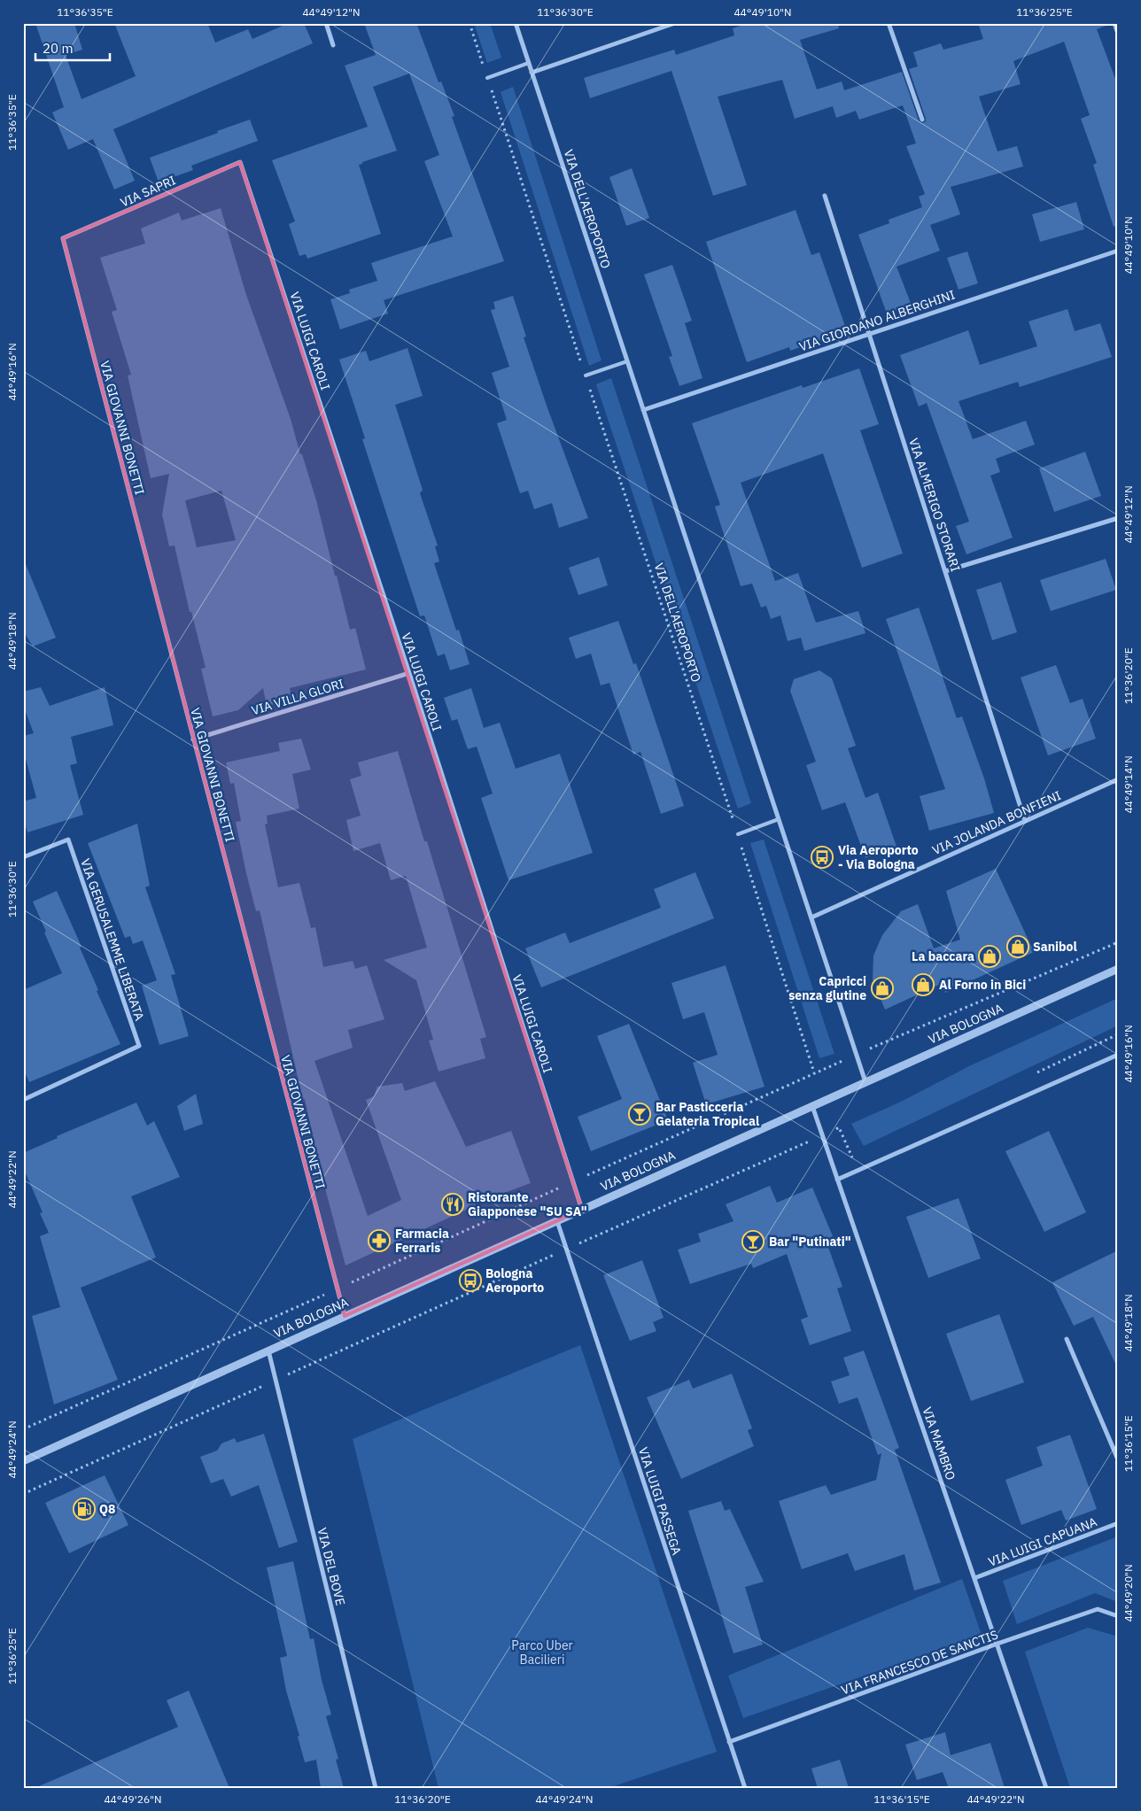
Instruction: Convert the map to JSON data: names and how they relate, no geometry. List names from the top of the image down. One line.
{"streets":{"street":["VIA SAPRI","VIA DELL'AEROPORTO","VIA GIORDANO ALBERGHINI","VIA LUIGI CAROLI","VIA GIOVANNI BONETTI","VIA ALMERIGO STORARI","VIA VILLA GLORI","VIA JOLANDA BONFIENI","VIA GERUSALEMME LIBERATA","VIA BOLOGNA","VIA MAMBRO","VIA LUIGI PASSEGA","VIA LUIGI CAPUANA","VIA DEL BOVE","VIA FRANCESCO DE SANCTIS"]},"crossings":[["VIA SAPRI","VIA LUIGI CAROLI"],["VIA SAPRI","VIA GIOVANNI BONETTI"],["VIA DELL'AEROPORTO","VIA GIORDANO ALBERGHINI"],["VIA DELL'AEROPORTO","VIA JOLANDA BONFIENI"],["VIA DELL'AEROPORTO","VIA BOLOGNA"],["VIA GIORDANO ALBERGHINI","VIA ALMERIGO STORARI"],["VIA LUIGI CAROLI","VIA VILLA GLORI"],["VIA LUIGI CAROLI","VIA BOLOGNA"],["VIA GIOVANNI BONETTI","VIA VILLA GLORI"],["VIA GIOVANNI BONETTI","VIA BOLOGNA"],["VIA ALMERIGO STORARI","VIA JOLANDA BONFIENI"],["VIA BOLOGNA","VIA MAMBRO"],["VIA BOLOGNA","VIA LUIGI PASSEGA"],["VIA BOLOGNA","VIA DEL BOVE"],["VIA MAMBRO","VIA LUIGI CAPUANA"],["VIA MAMBRO","VIA FRANCESCO DE SANCTIS"],["VIA LUIGI PASSEGA","VIA FRANCESCO DE SANCTIS"]],"parks":["Parco Uber Bacilieri"],"places":{"bus stop":["Via Aeroporto - Via Bologna","Bologna Aeroporto"],"shop":["Sanibol","La baccara","Al Forno in Bici","Capricci senza glutine"],"bar":["Bar Pasticceria Gelateria Tropical","Bar \"Putinati\""],"restaurant":["Ristorante Giapponese \"SU SA\""],"pharmacy":["Farmacia Ferraris"],"fuel station":["Q8"]},"scale_bar":"20 m","coordinates":["11°36'35\"E","44°49'12\"N","11°36'30\"E","44°49'10\"N","11°36'25\"E","44°49'16\"N","44°49'18\"N","11°36'20\"E","44°49'14\"N","44°49'22\"N","11°36'15\"E","44°49'24\"N","44°49'20\"N","44°49'26\"N"]}
